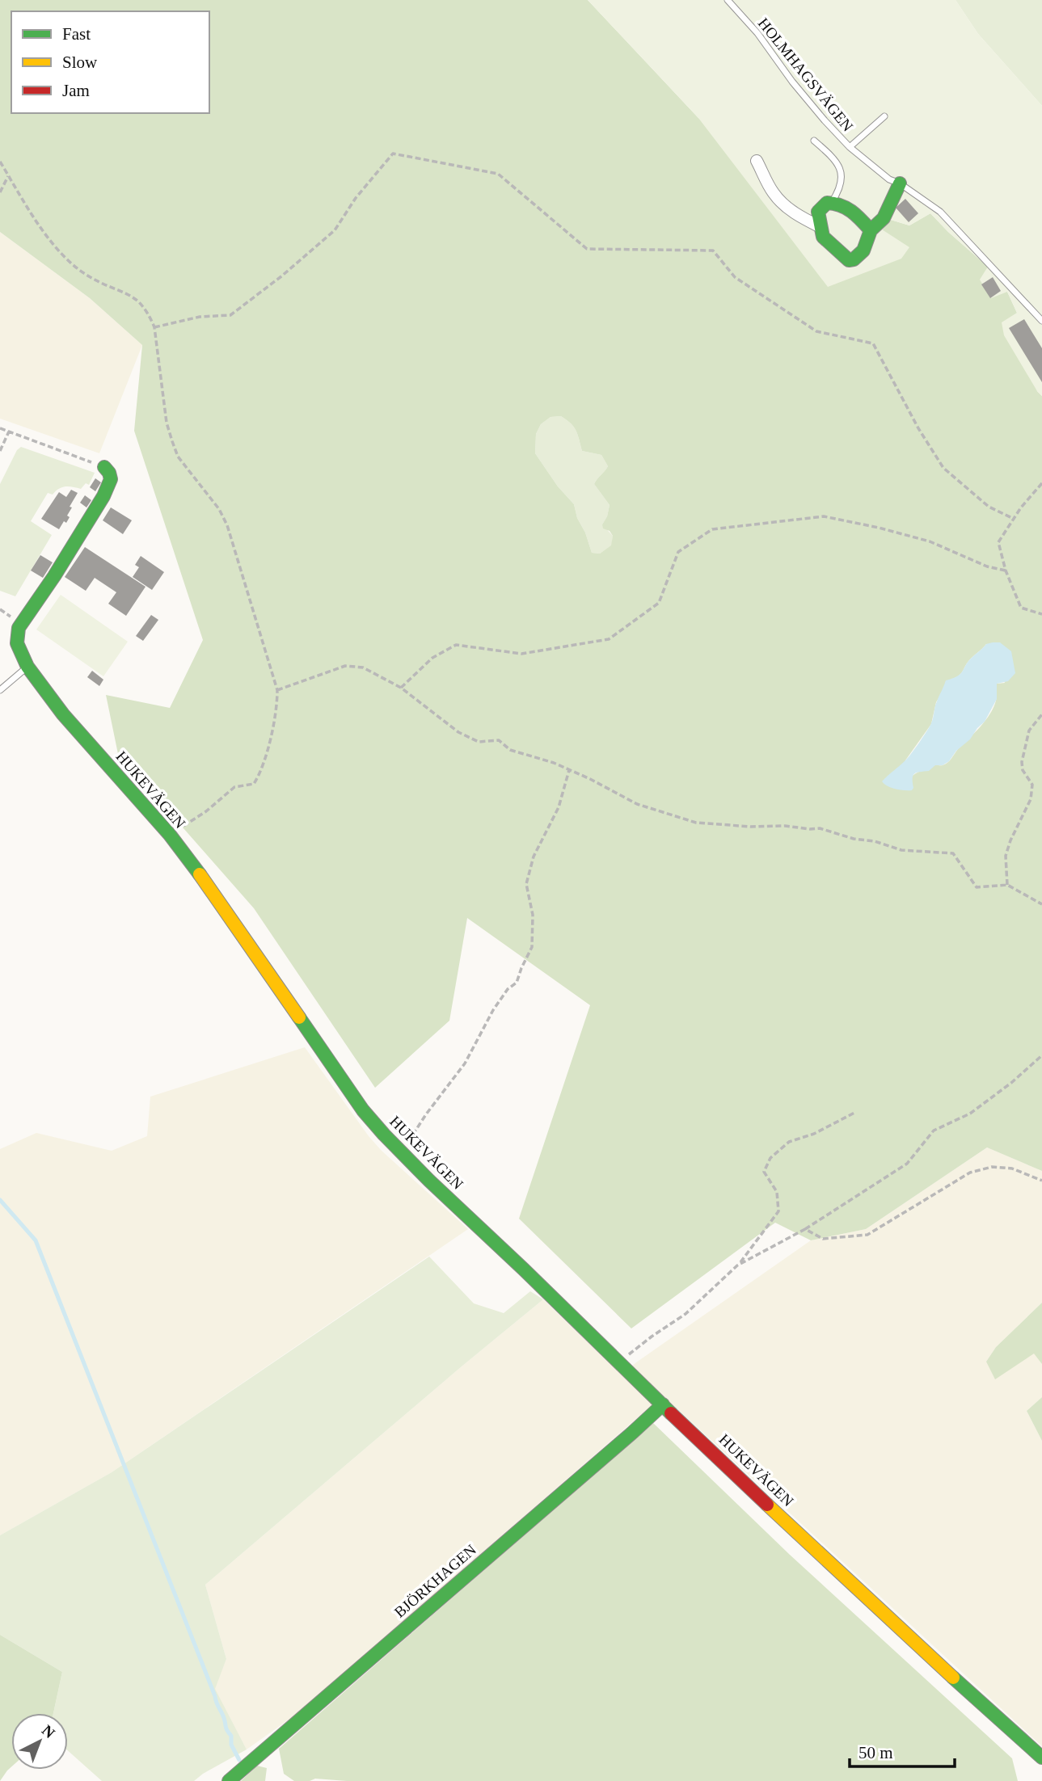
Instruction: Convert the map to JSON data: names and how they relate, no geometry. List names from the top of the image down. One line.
{"streets":{"street":["HUKEVÄGEN","BJÖRKHAGEN"],"lane":["HOLMHAGSVÄGEN"]},"crossings":[["HUKEVÄGEN","BJÖRKHAGEN"]],"legend":["Fast","Slow","Jam"],"scale_bar":"50 m","north":"top right"}
